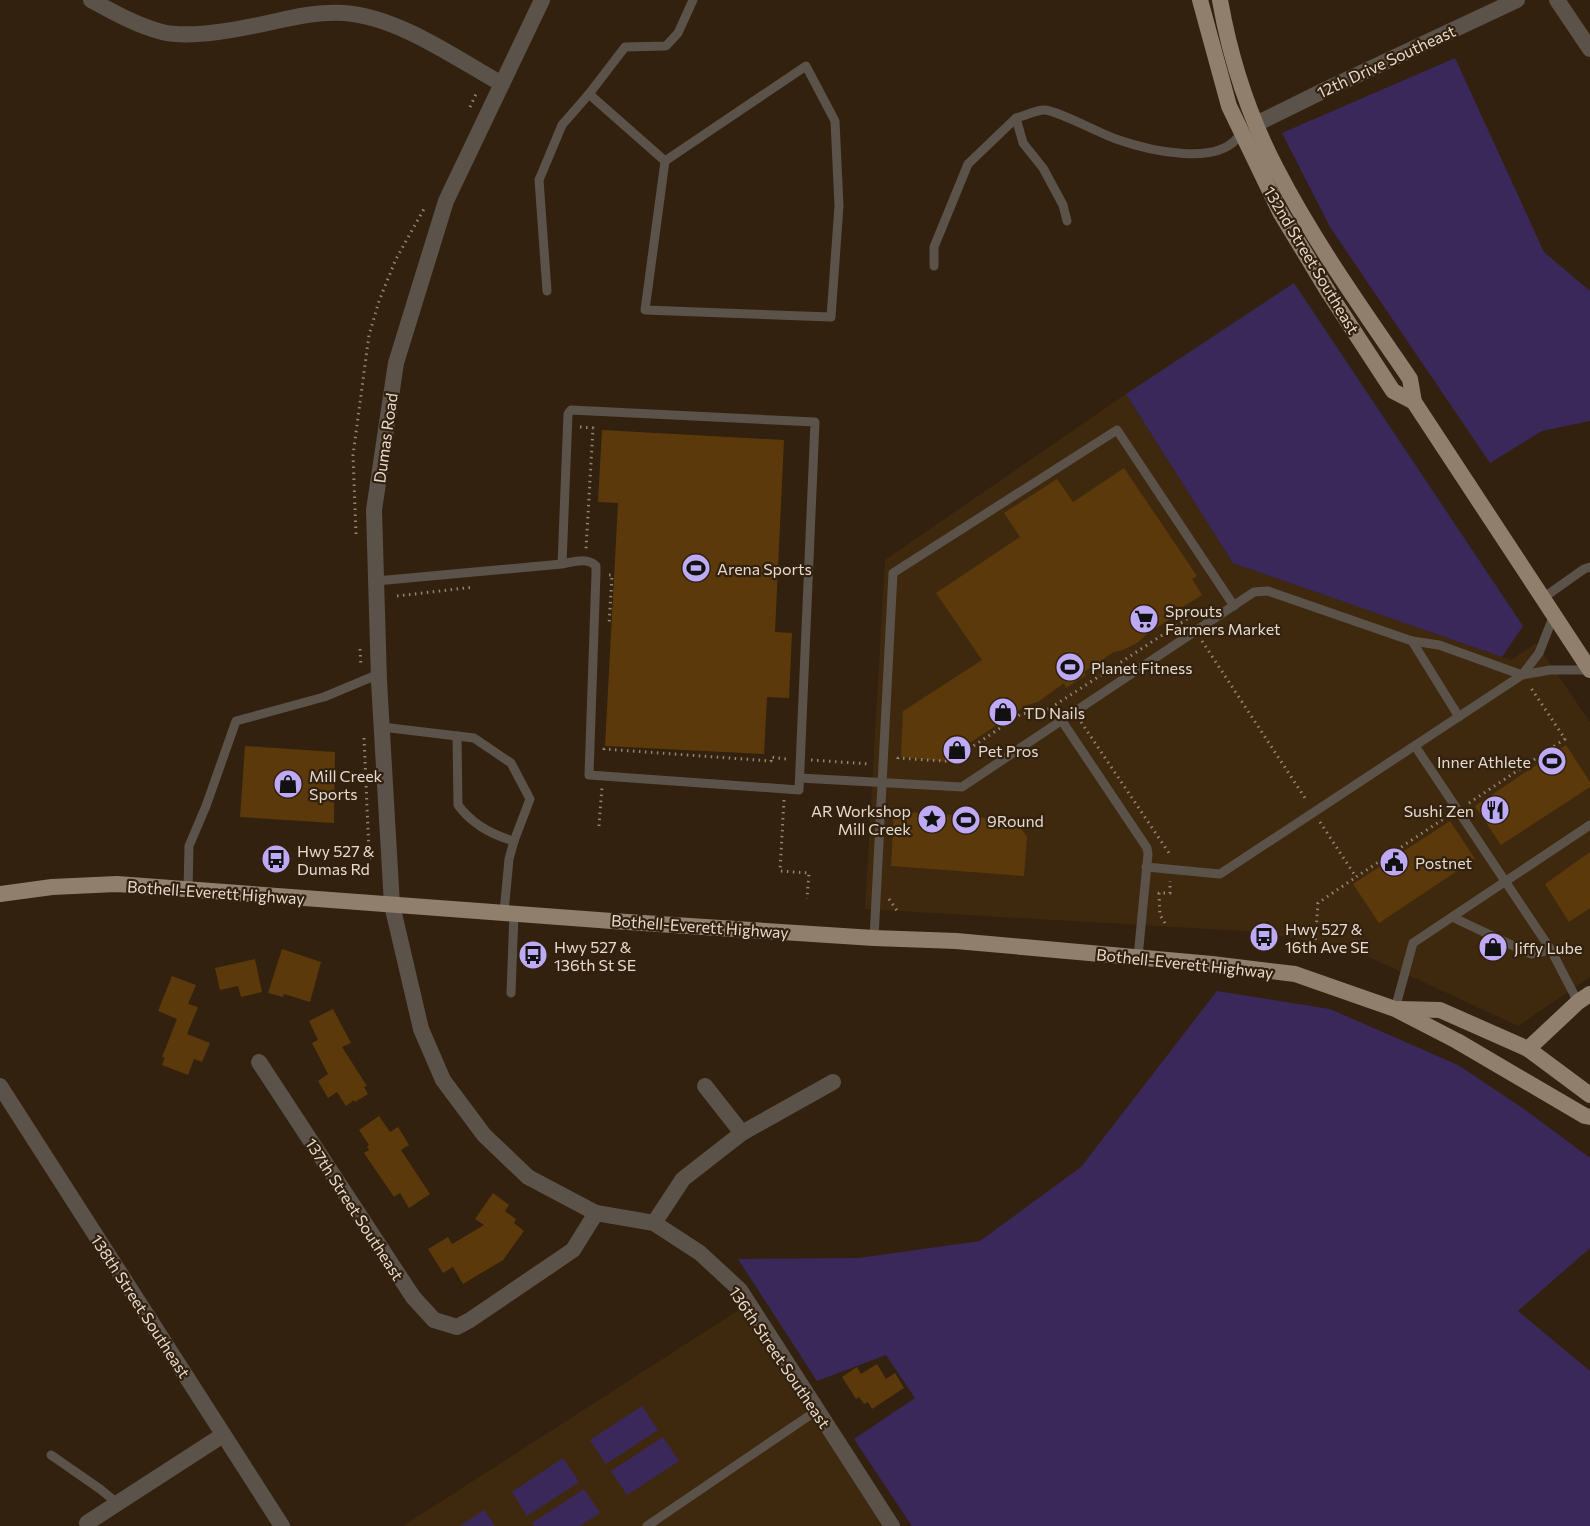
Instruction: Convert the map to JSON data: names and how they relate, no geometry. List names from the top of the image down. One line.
{"streets":{"main road":["132nd Street Southeast","Bothell-Everett Highway"],"street":["12th Drive Southeast","Dumas Road","137th Street Southeast","138th Street Southeast","136th Street Southeast"]},"crossings":[["12th Drive Southeast","132nd Street Southeast"],["Dumas Road","Bothell-Everett Highway"],["Dumas Road","136th Street Southeast"],["Bothell-Everett Highway","136th Street Southeast"],["137th Street Southeast","136th Street Southeast"]],"places":{"sports":["Arena Sports","Planet Fitness","Inner Athlete","9Round"],"supermarket":["Sprouts Farmers Market"],"shop":["TD Nails","Pet Pros","Mill Creek Sports","Jiffy Lube"],"restaurant":["Sushi Zen"],"place":["AR Workshop Mill Creek"],"bus stop":["Hwy 527 & Dumas Rd","Hwy 527 & 16th Ave SE","Hwy 527 & 136th St SE"],"public building":["Postnet"]}}
